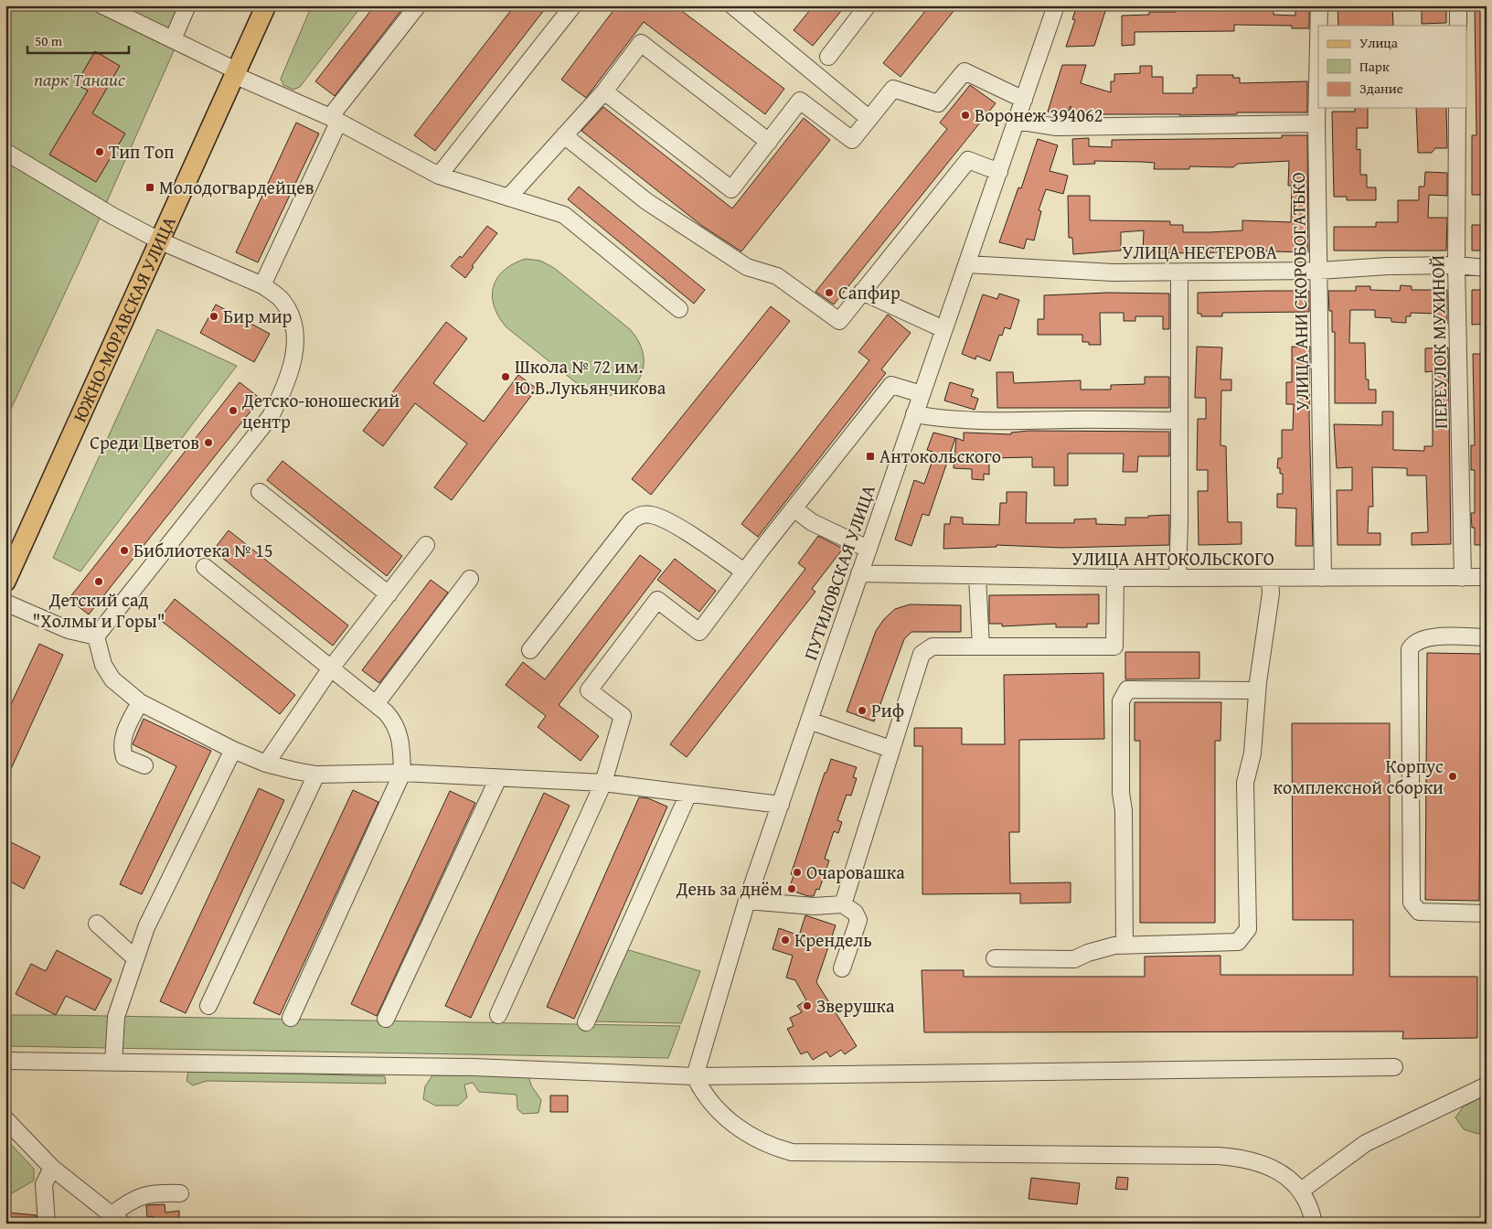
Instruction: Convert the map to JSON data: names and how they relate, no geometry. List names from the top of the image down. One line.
{"streets":{"main road":["ЮЖНО-МОРАВСКАЯ УЛИЦА"],"street":["УЛИЦА НЕСТЕРОВА","УЛИЦА АНИ СКОРОБОГАТЬКО","ПЕРЕУЛОК МУХИНОЙ","УЛИЦА АНТОКОЛЬСКОГО","ПУТИЛОВСКАЯ УЛИЦА"]},"crossings":[["УЛИЦА НЕСТЕРОВА","УЛИЦА АНИ СКОРОБОГАТЬКО"],["УЛИЦА НЕСТЕРОВА","ПЕРЕУЛОК МУХИНОЙ"],["УЛИЦА НЕСТЕРОВА","ПУТИЛОВСКАЯ УЛИЦА"],["УЛИЦА АНИ СКОРОБОГАТЬКО","УЛИЦА АНТОКОЛЬСКОГО"],["ПЕРЕУЛОК МУХИНОЙ","УЛИЦА АНТОКОЛЬСКОГО"],["УЛИЦА АНТОКОЛЬСКОГО","ПУТИЛОВСКАЯ УЛИЦА"]],"parks":["парк Танаис"],"places":{"other":["Воронеж 394062","Тип Топ","Сапфир","Бир мир","Школа № 72 им. Ю.В.Лукьянчикова","Детско-юношеский центр","Среди Цветов","Библиотека № 15","Детский сад \"Холмы и Горы\"","Риф","Корпус комплексной сборки","Очаровашка","День за днём","Крендель","Зверушка"],"transit":["Молодогвардейцев","Антокольского"]},"legend":["Улица","Парк","Здание"],"scale_bar":"50 m"}
